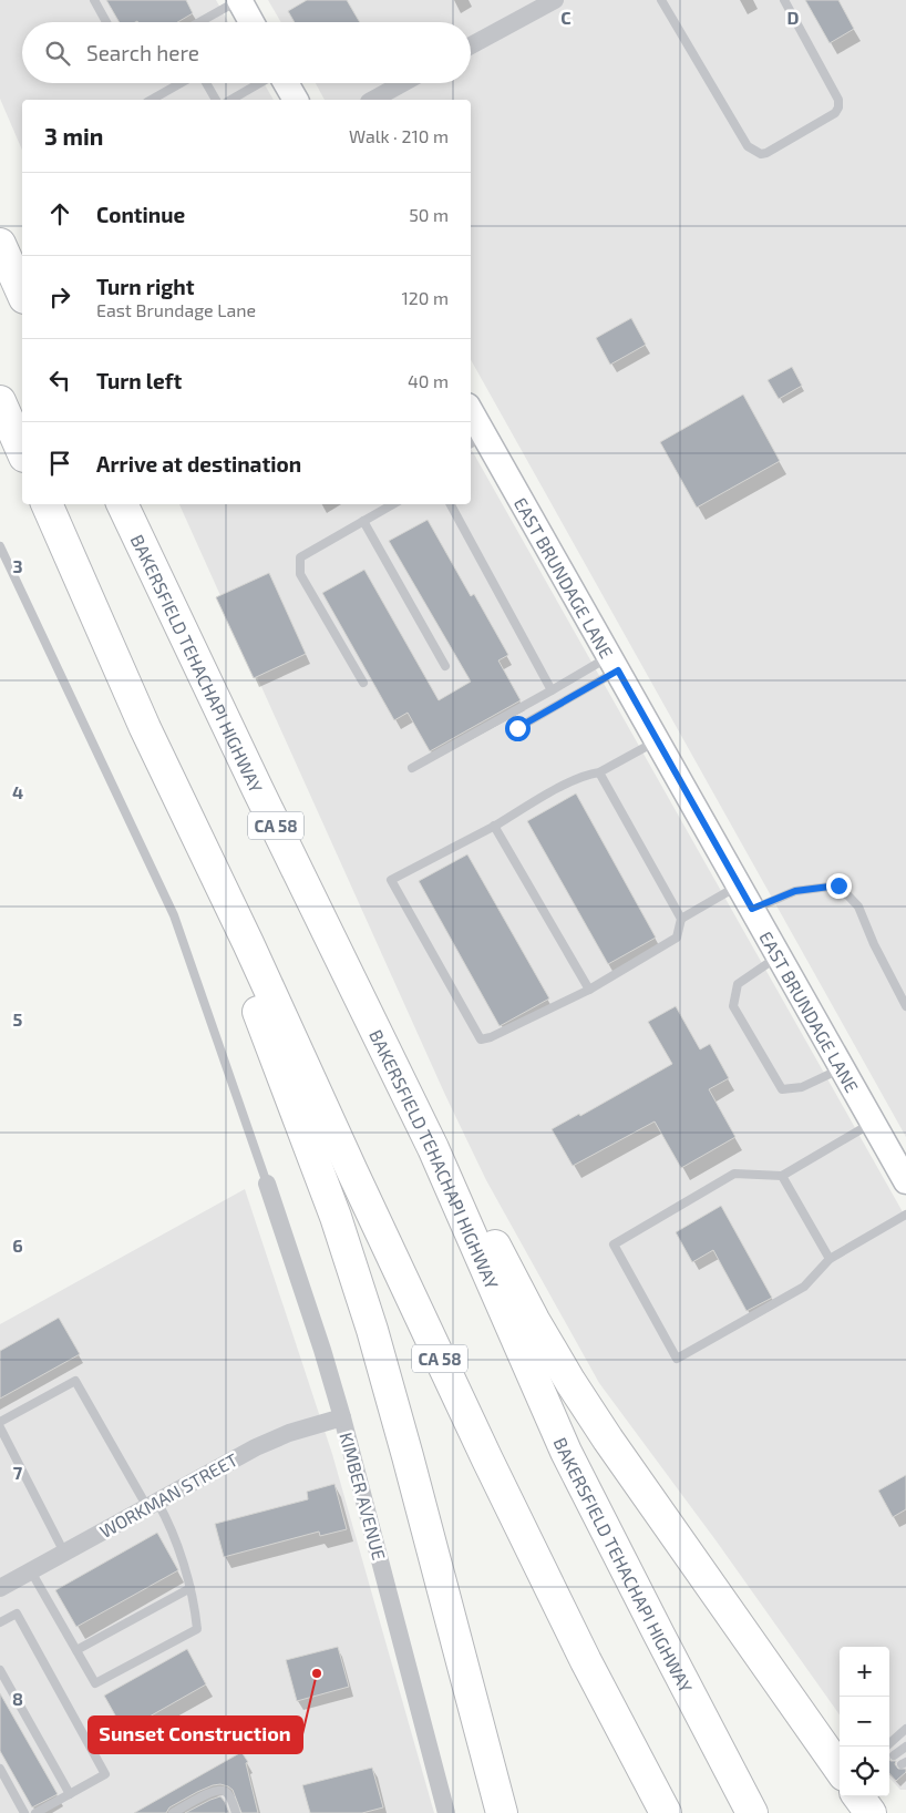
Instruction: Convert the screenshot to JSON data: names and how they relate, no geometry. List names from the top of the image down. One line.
{"streets":{"highway":["BAKERSFIELD TEHACHAPI HIGHWAY","CA 58"],"main road":["EAST BRUNDAGE LANE"],"street":["WORKMAN STREET","KIMBER AVENUE"]},"crossings":[["WORKMAN STREET","KIMBER AVENUE"]],"places":["Sunset Construction"],"page":{"search":"Search here","heading":["3 min","Walk · 210 m"],"list":[["Continue","50 m"],["Turn right","East Brundage Lane","120 m"],["Turn left","40 m"],"Arrive at destination"],"map_buttons":["+","−"]},"grid":{"columns":["C","D"],"rows":["3","4","5","6","7","8"]}}
